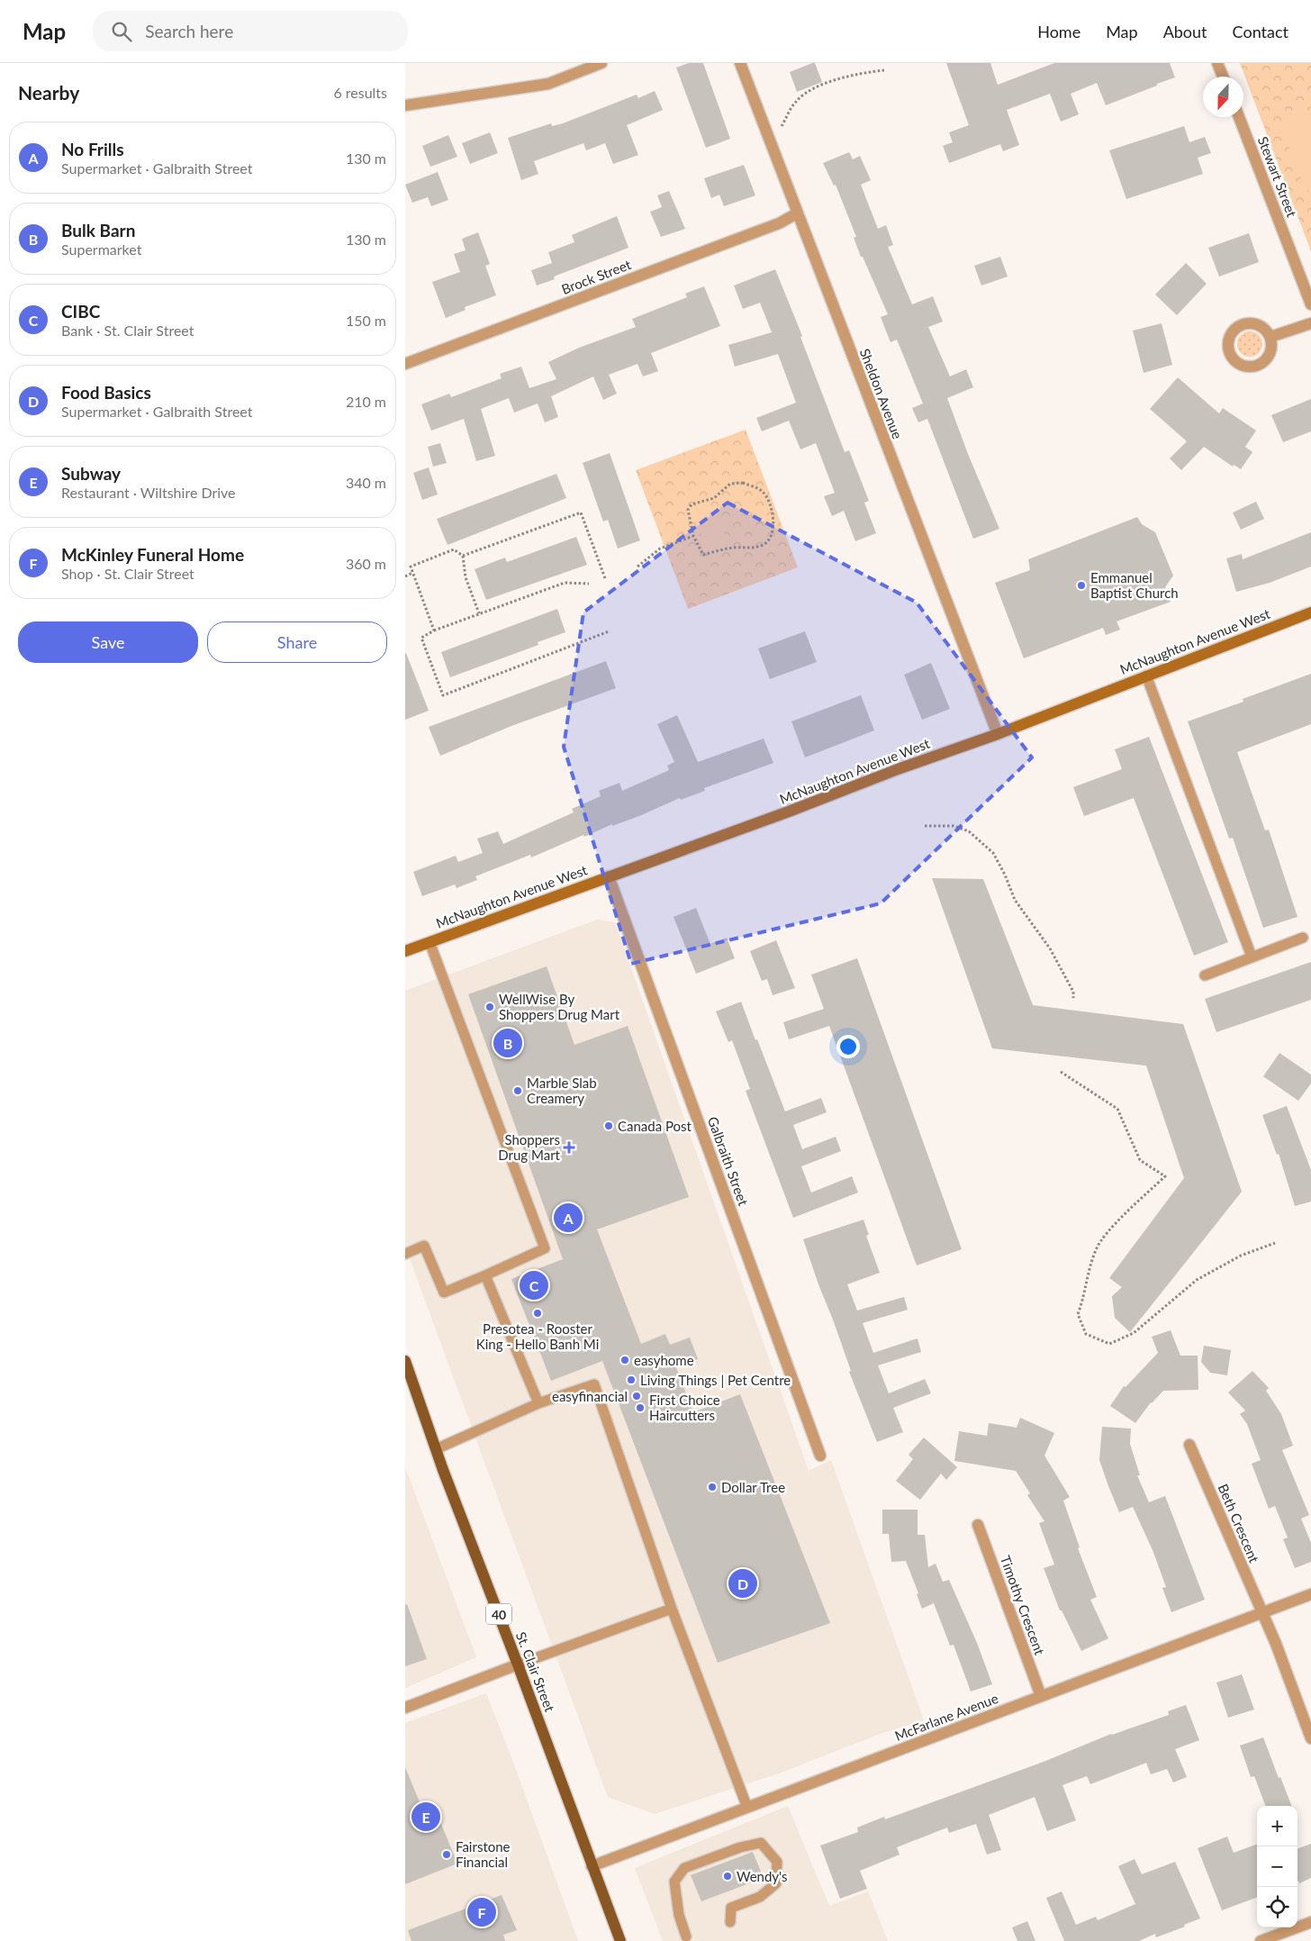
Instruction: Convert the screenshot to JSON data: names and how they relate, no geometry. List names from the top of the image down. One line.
{"streets":{"main road":["McNaughton Avenue West","40","St. Clair Street"],"street":["Stewart Street","Brock Street","Sheldon Avenue","Galbraith Street","Beth Crescent","Timothy Crescent","McFarlane Avenue"]},"crossings":[["Brock Street","Sheldon Avenue"],["Sheldon Avenue","McNaughton Avenue West"],["McNaughton Avenue West","Galbraith Street"],["Beth Crescent","McFarlane Avenue"],["Timothy Crescent","McFarlane Avenue"],["St. Clair Street","McFarlane Avenue"]],"places":{"other":["Emmanuel Baptist Church","WellWise By Shoppers Drug Mart","Marble Slab Creamery","Canada Post","Presotea - Rooster King - Hello Banh Mi","easyhome","Living Things | Pet Centre","easyfinancial","First Choice Haircutters","Dollar Tree","Fairstone Financial","Wendy's"],"health":["Shoppers Drug Mart"]},"north":"bottom","page":{"header":"Map","search":"Search here","nav":["Home","Map","About","Contact"],"heading":["Nearby","6 results"],"list":[{"mark":"A","name":"No Frills","note":"Supermarket · Galbraith Street","value":"130 m"},{"mark":"B","name":"Bulk Barn","note":"Supermarket","value":"130 m"},{"mark":"C","name":"CIBC","note":"Bank · St. Clair Street","value":"150 m"},{"mark":"D","name":"Food Basics","note":"Supermarket · Galbraith Street","value":"210 m"},{"mark":"E","name":"Subway","note":"Restaurant · Wiltshire Drive","value":"340 m"},{"mark":"F","name":"McKinley Funeral Home","note":"Shop · St. Clair Street","value":"360 m"}],"buttons":["Save","Share"],"pins":["B","A","C","D","E","F"],"map_buttons":["+","−"]}}
